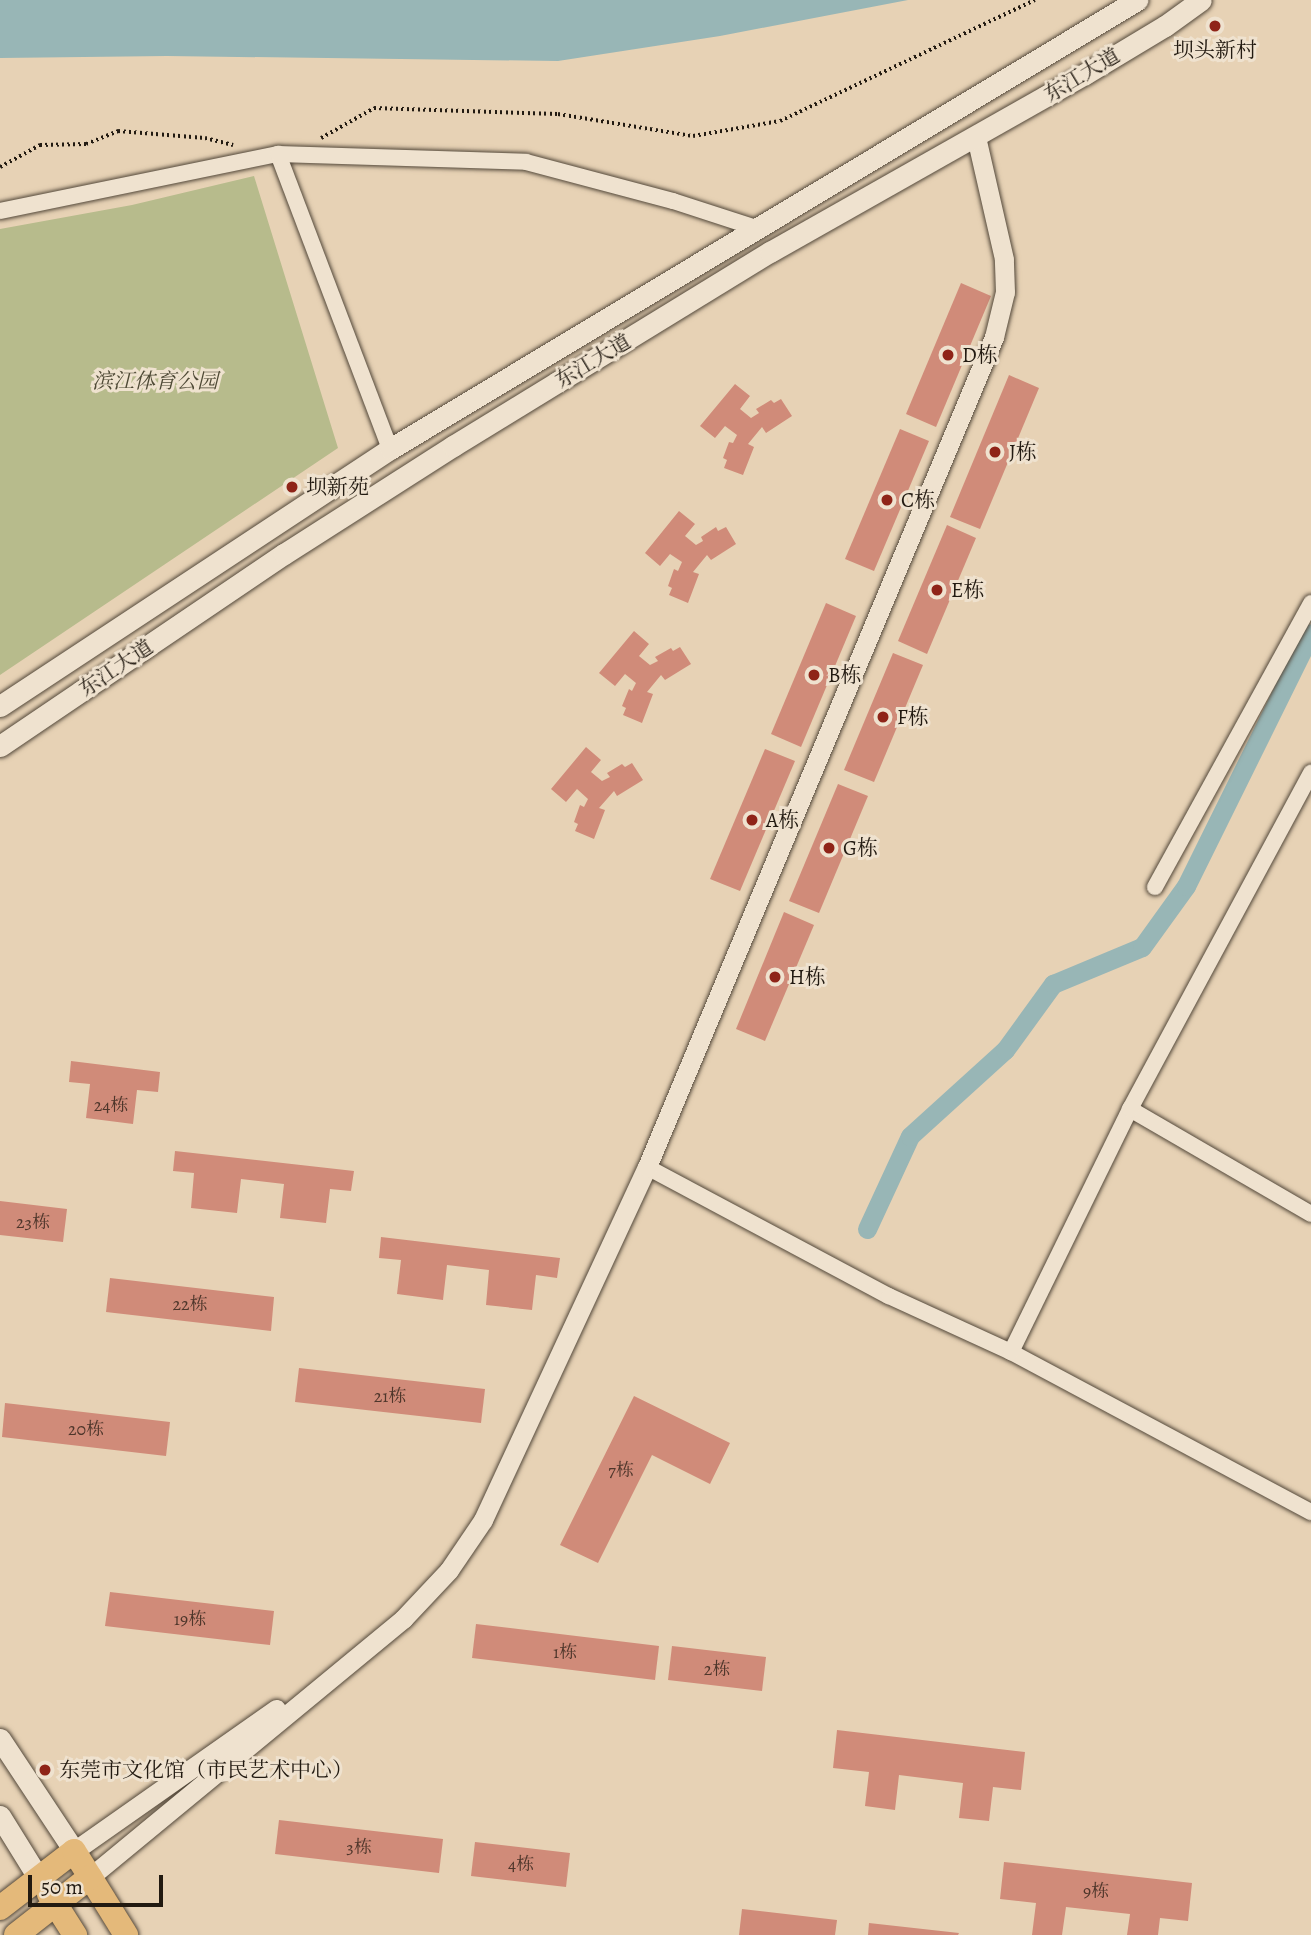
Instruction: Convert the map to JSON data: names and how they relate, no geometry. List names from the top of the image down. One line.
{"streets":{"main road":["东江大道"]},"parks":["滨江体育公园"],"places":["坝头新村","D栋","J栋","坝新苑","C栋","E栋","B栋","F栋","A栋","G栋","H栋","东莞市文化馆（市民艺术中心）"],"house_numbers":["24栋","23栋","22栋","21栋","20栋","7栋","19栋","1栋","2栋","3栋","4栋","9栋"],"scale_bar":"50 m"}
